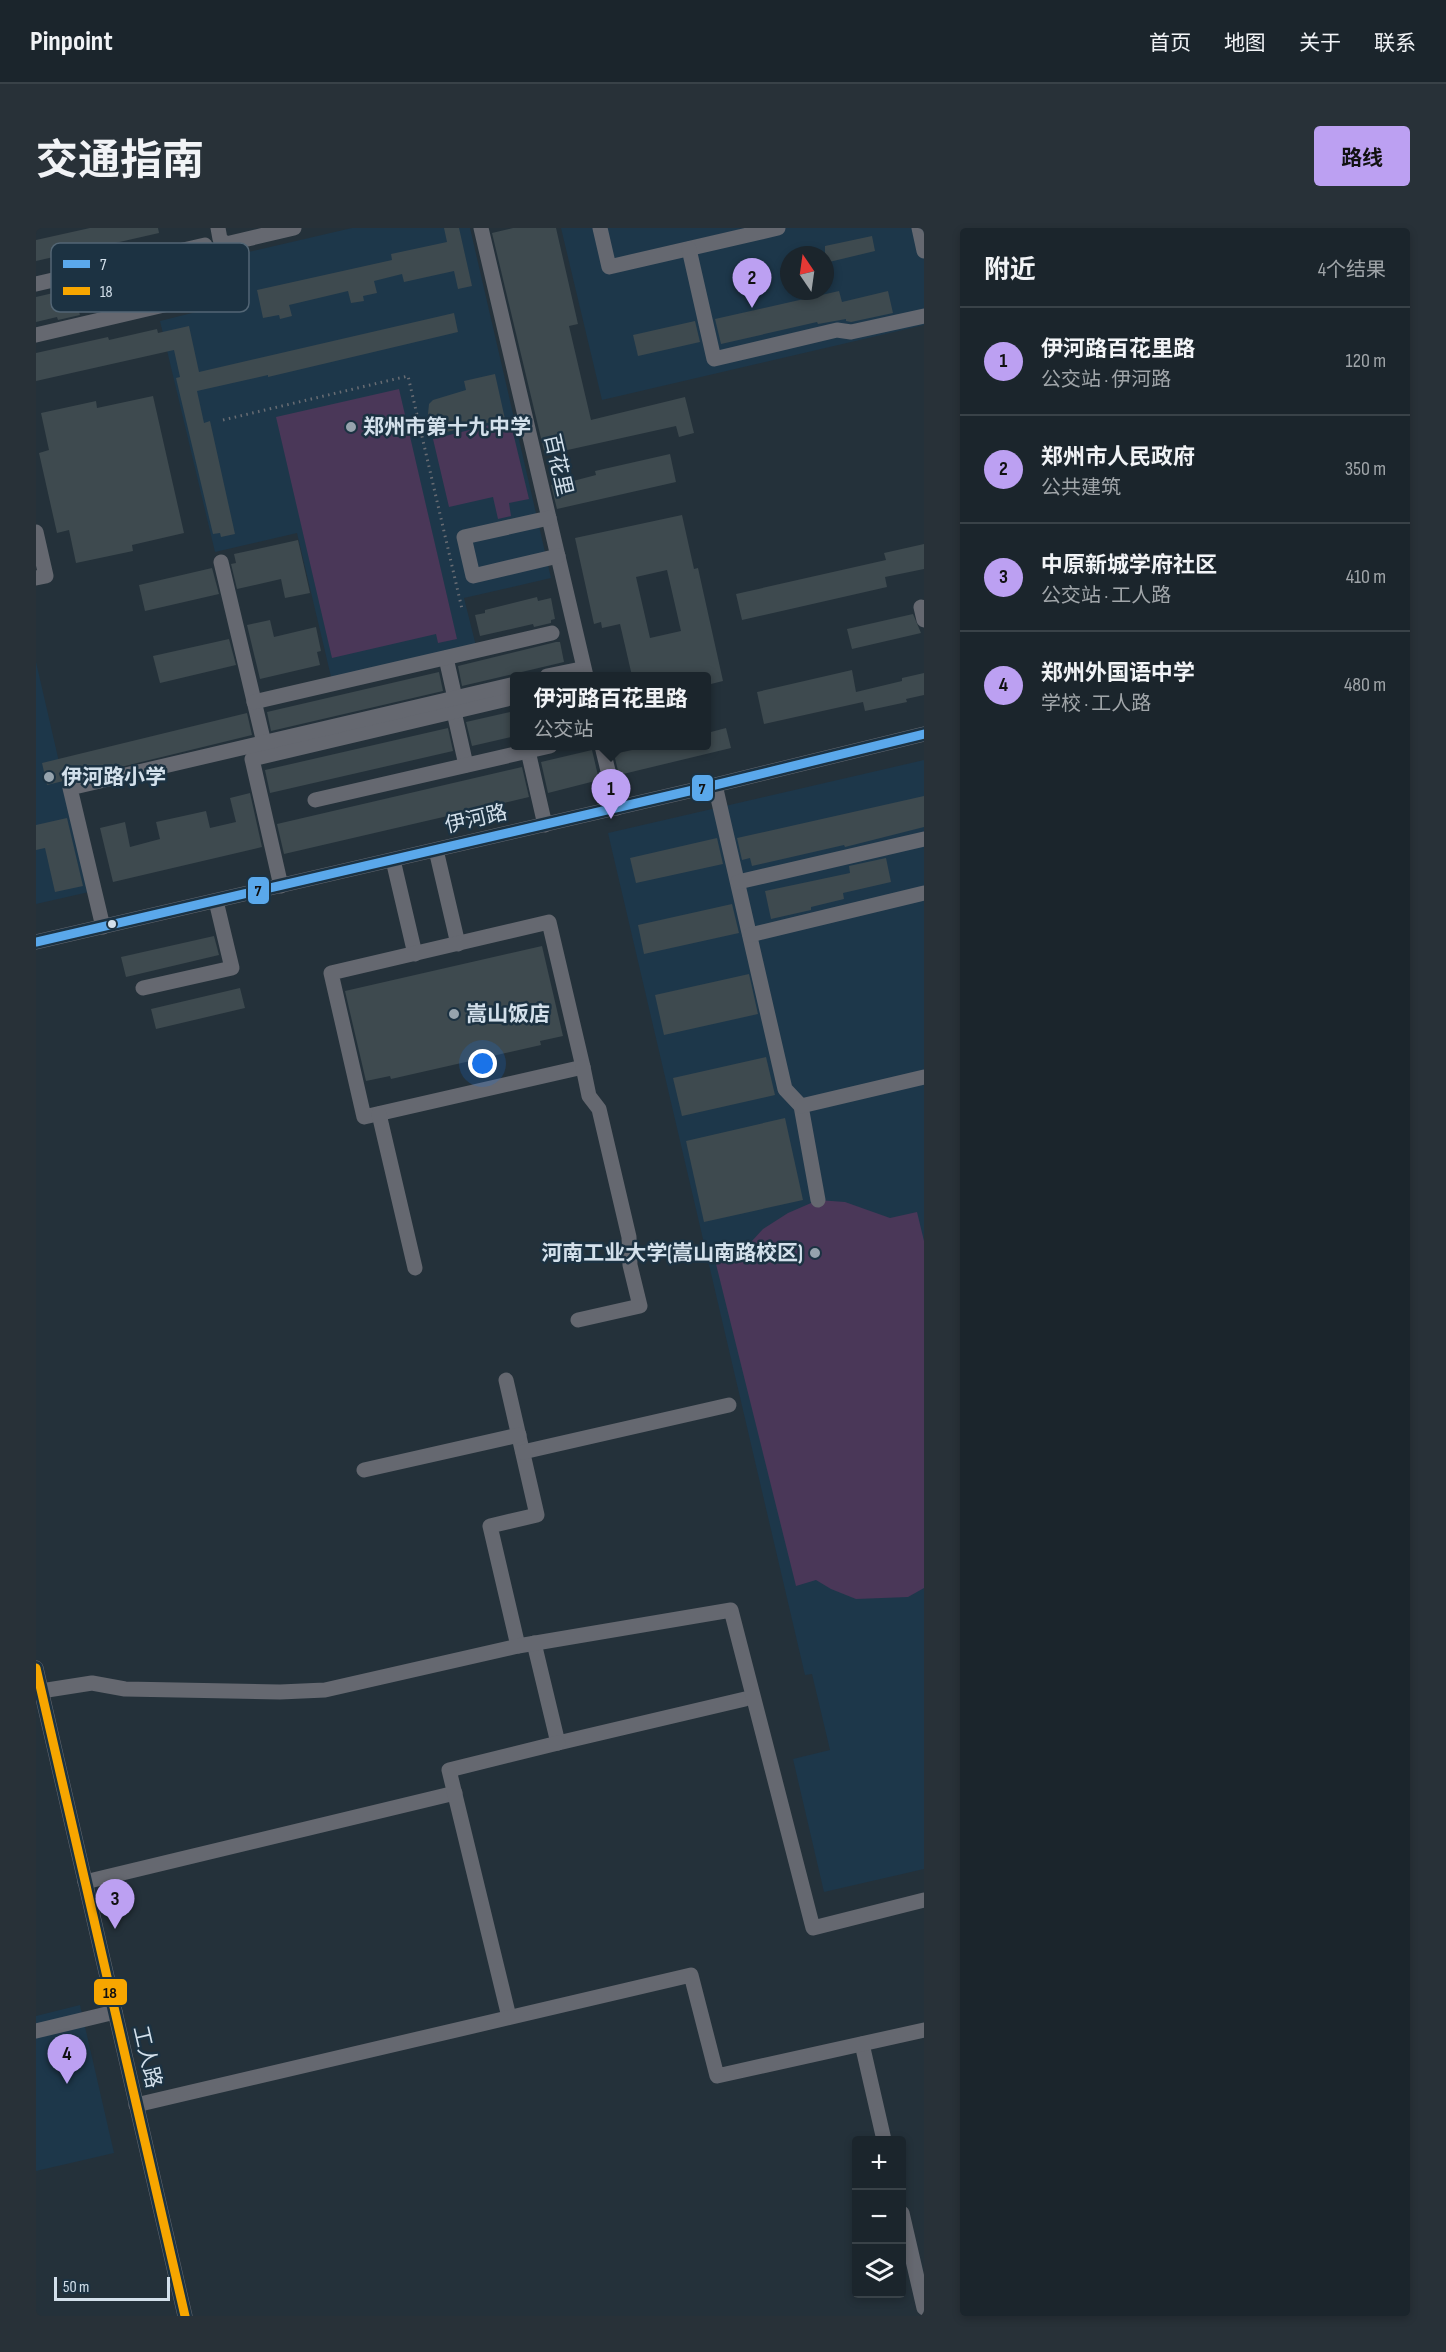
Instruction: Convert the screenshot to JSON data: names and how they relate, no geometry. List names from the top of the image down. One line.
{"streets":{"street":["百花里","伊河路","工人路"]},"places":["郑州市第十九中学","伊河路小学","嵩山饭店","河南工业大学(嵩山南路校区)"],"lines":["transit line 7","transit line 18"],"legend":["7","18"],"scale_bar":"50 m","north":"top","page":{"header":"Pinpoint","nav":["首页","地图","关于","联系"],"title":"交通指南","buttons":"路线","heading":["附近","4个结果"],"pins":["2","1","3","4"],"list":[{"mark":"1","name":"伊河路百花里路","note":"公交站 · 伊河路","value":"120 m"},{"mark":"2","name":"郑州市人民政府","note":"公共建筑","value":"350 m"},{"mark":"3","name":"中原新城学府社区","note":"公交站 · 工人路","value":"410 m"},{"mark":"4","name":"郑州外国语中学","note":"学校 · 工人路","value":"480 m"}],"popup":["伊河路百花里路","公交站"],"map_buttons":["+","−"],"scale":"50 m"}}
